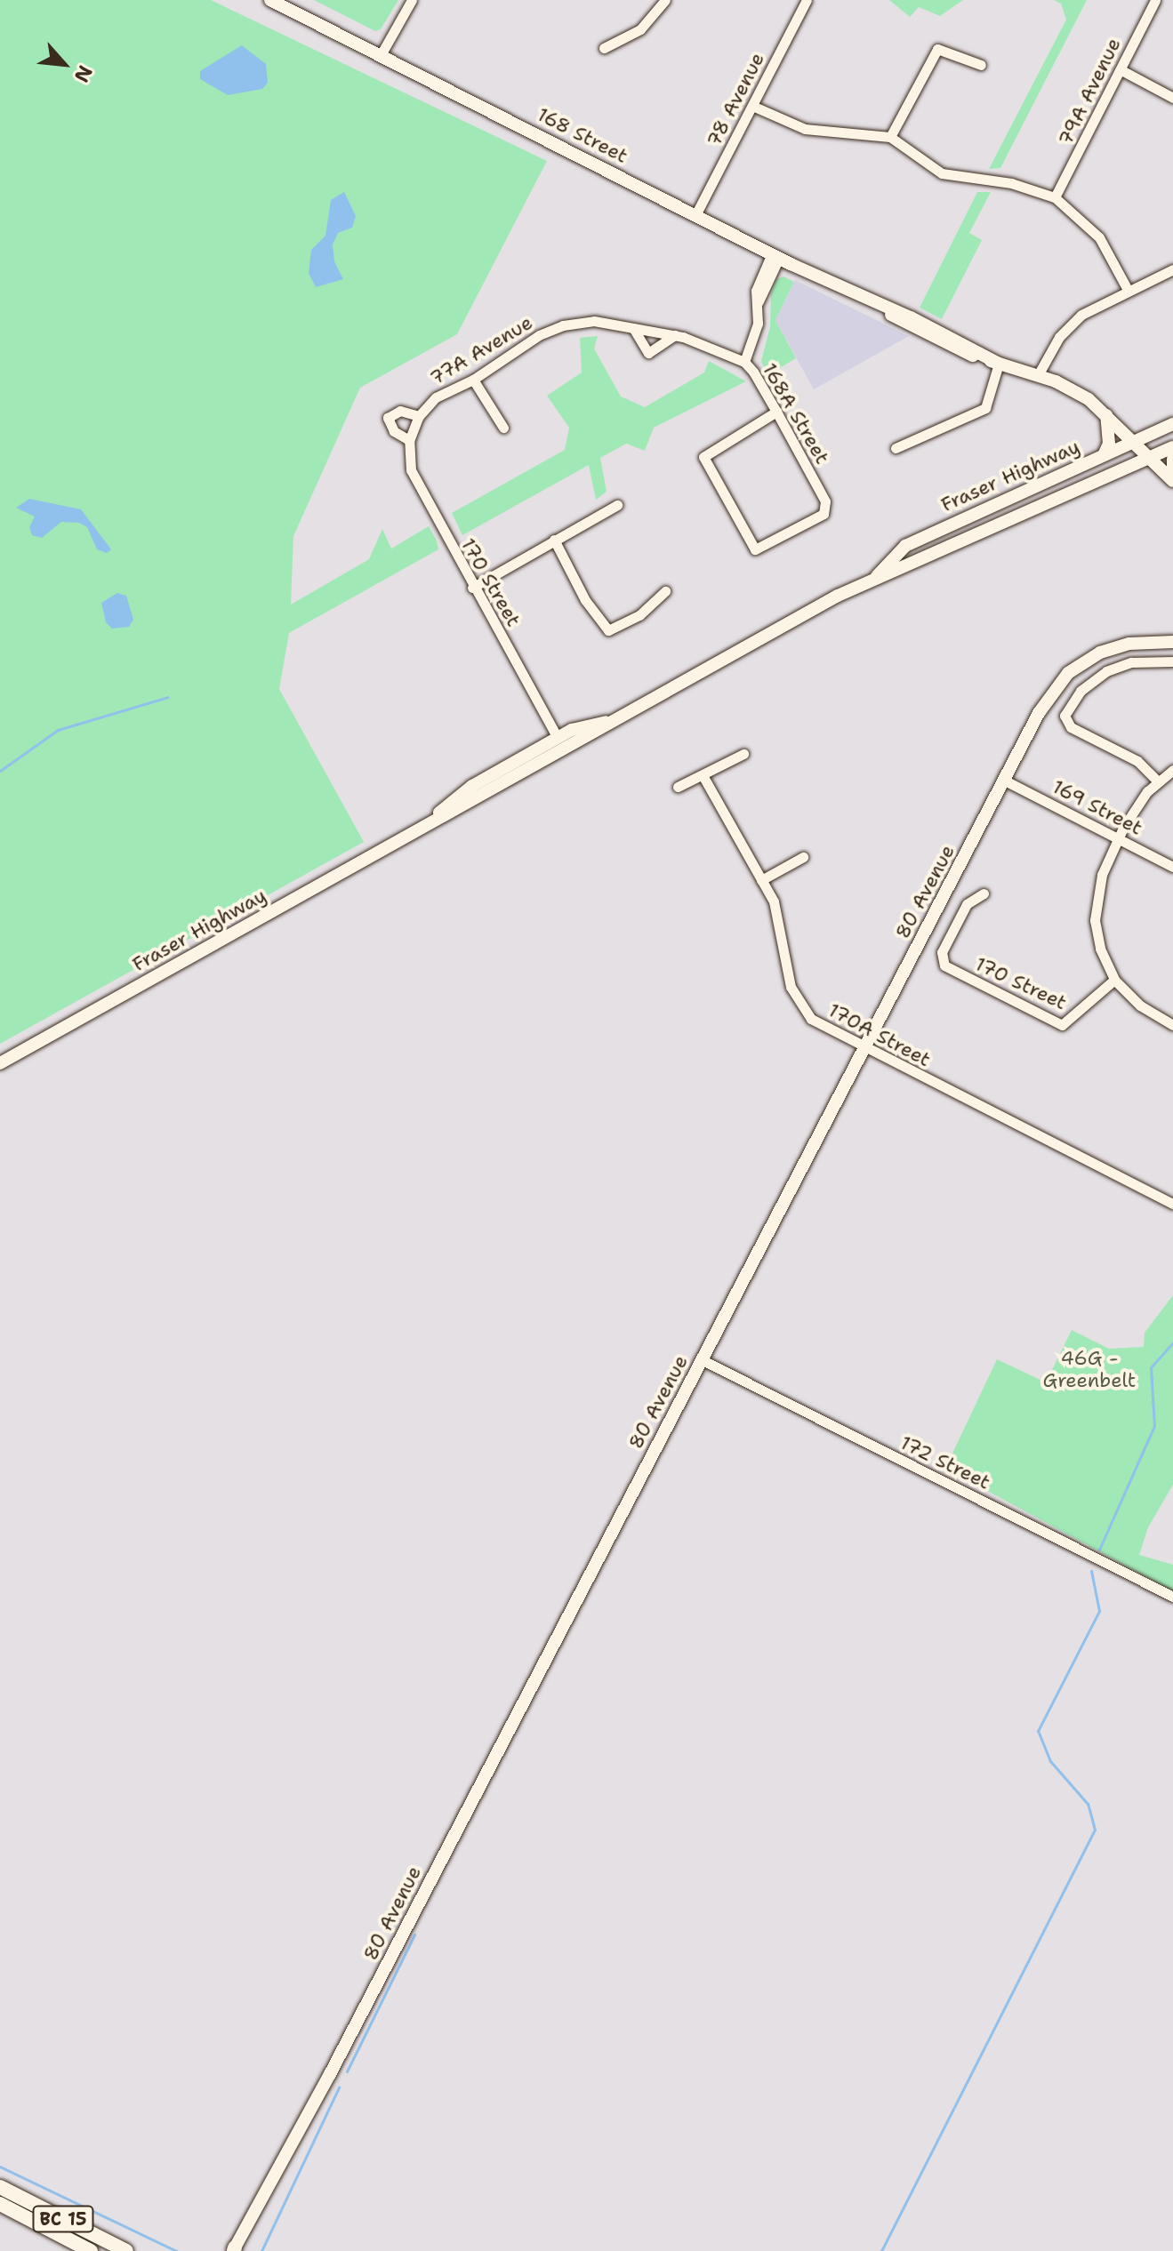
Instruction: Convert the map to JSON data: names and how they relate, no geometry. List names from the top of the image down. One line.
{"streets":{"highway":["BC 15"],"main road":["168 Street","Fraser Highway","80 Avenue"],"street":["79A Avenue","78 Avenue","77A Avenue","168A Street","170 Street","169 Street","170A Street","172 Street"]},"crossings":[["78 Avenue","168 Street"],["168 Street","Fraser Highway"],["77A Avenue","168A Street"],["77A Avenue","170 Street"],["Fraser Highway","170 Street"],["169 Street","80 Avenue"],["80 Avenue","170A Street"],["80 Avenue","172 Street"]],"parks":["46G - Greenbelt"],"north":"bottom right"}
